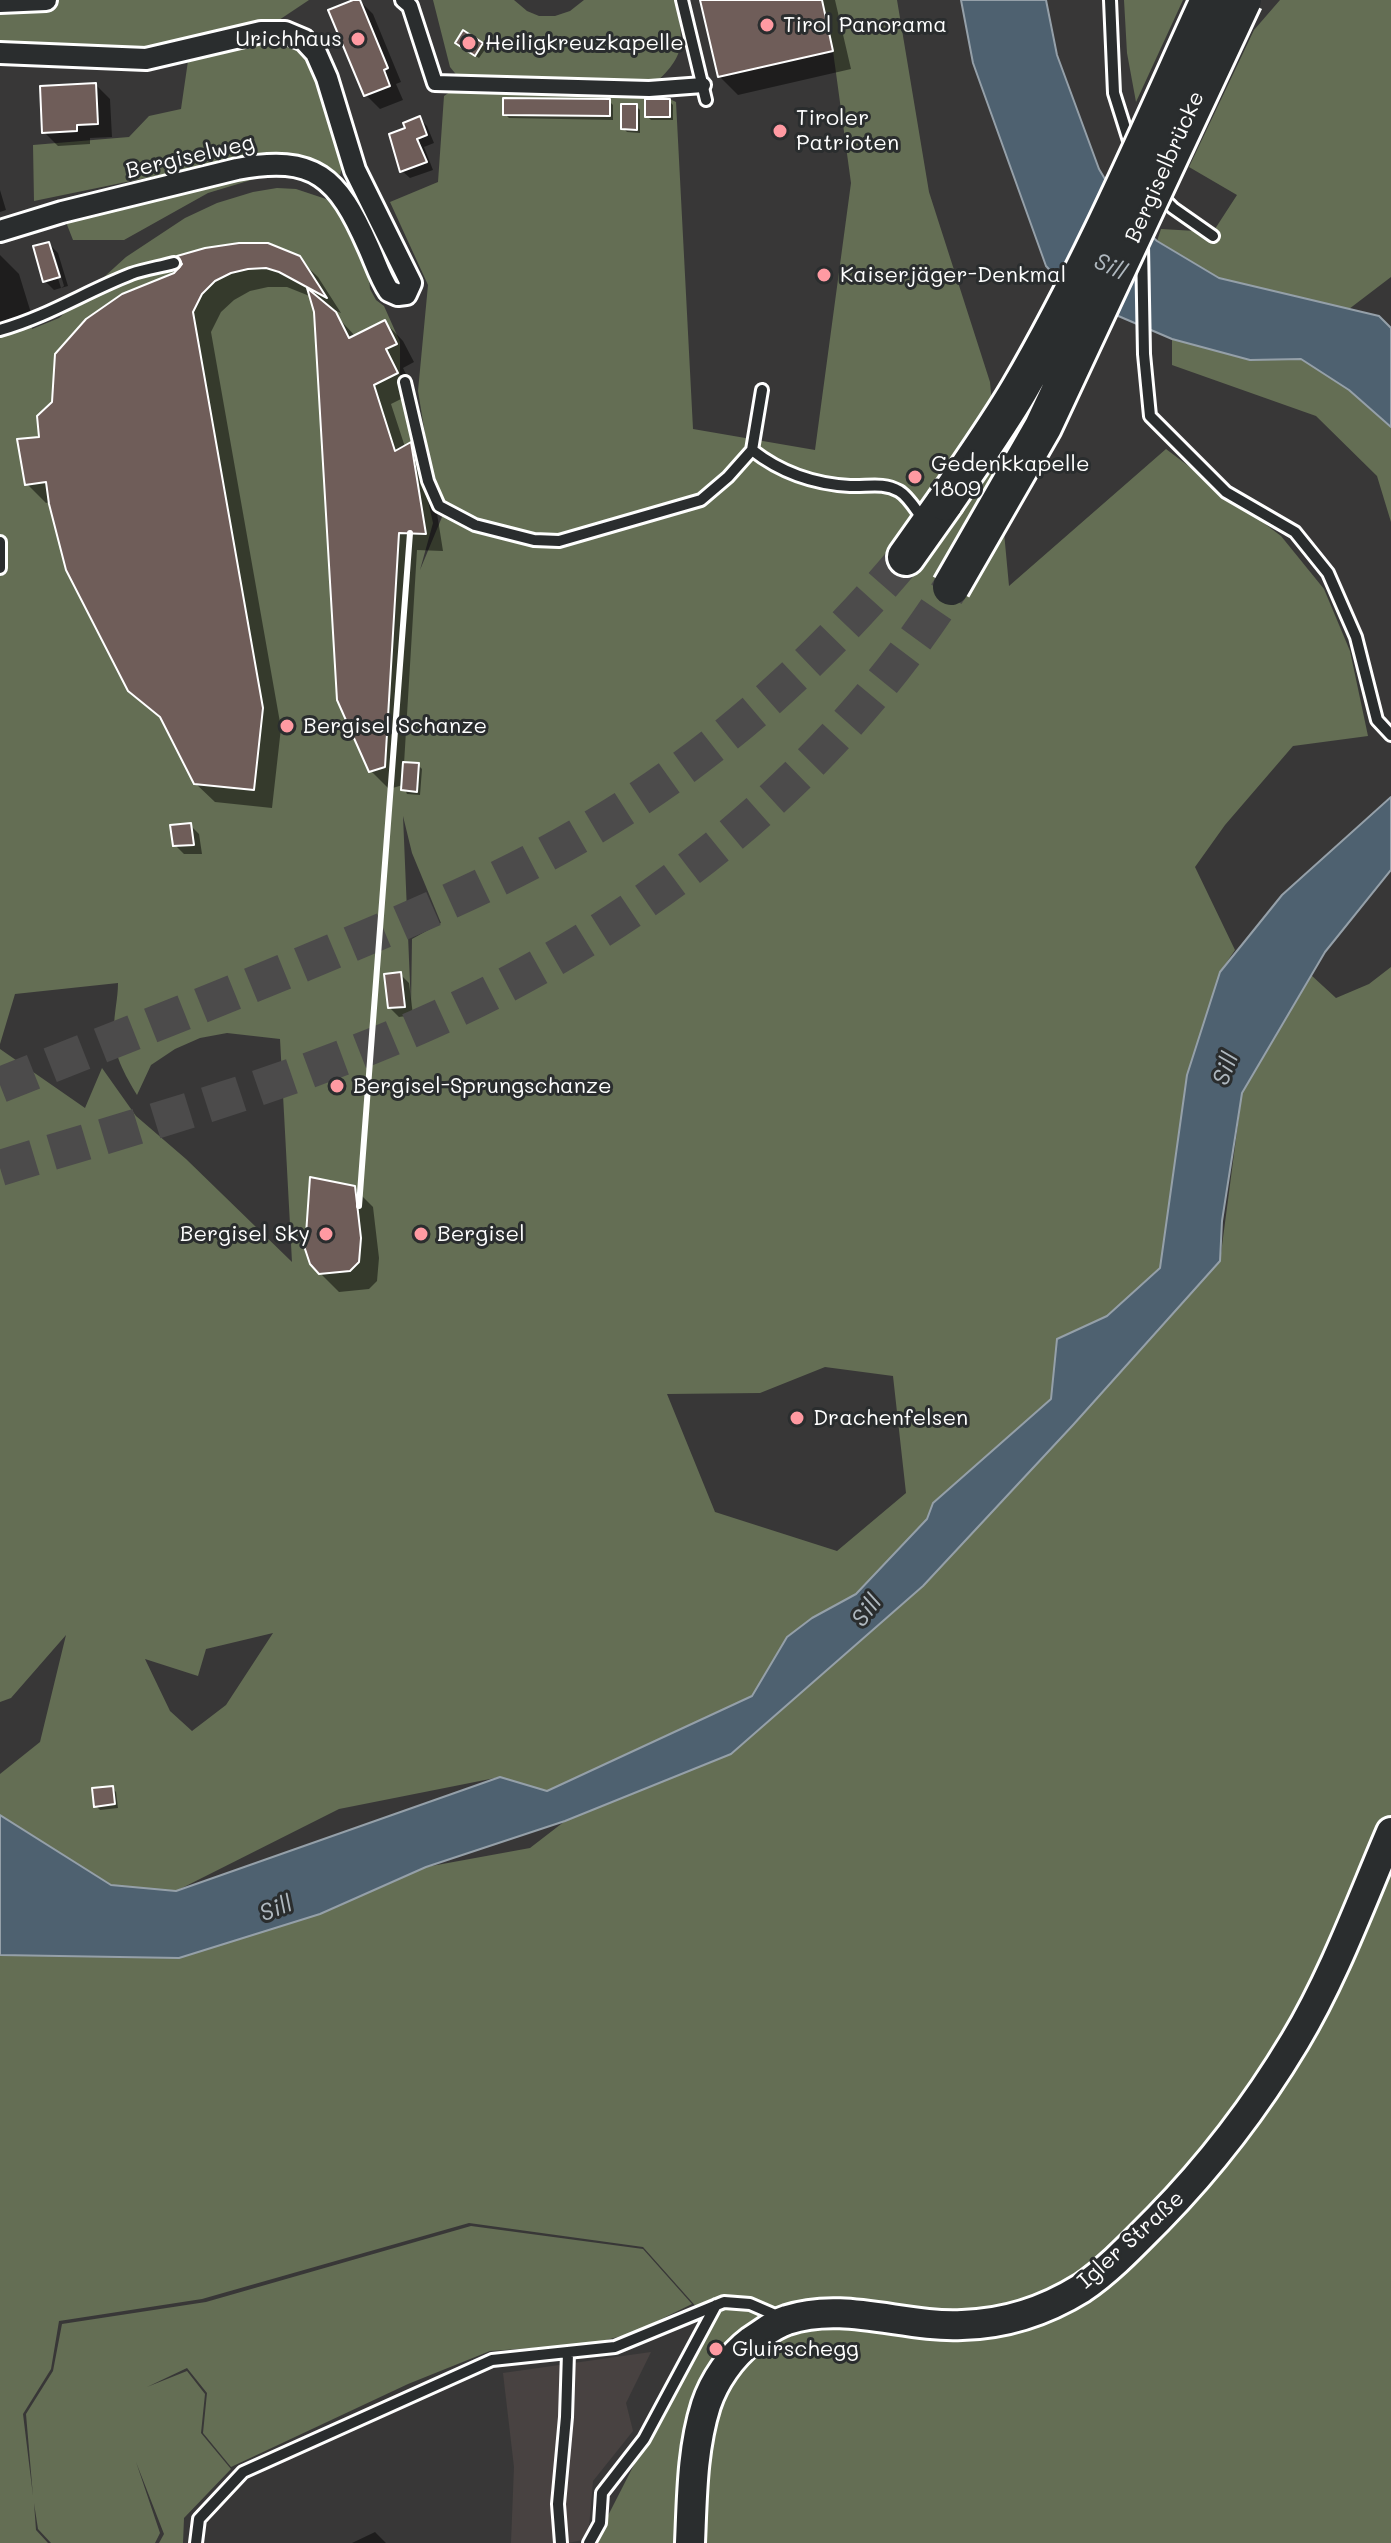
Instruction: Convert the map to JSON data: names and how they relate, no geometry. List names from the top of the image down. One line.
{"streets":{"highway":["Bergiselbrücke"],"main road":["Igler Straße"],"street":["Bergiselweg"]},"water":["Sill"],"places":["Tirol Panorama","Urichhaus","Heiligkreuzkapelle","Tiroler Patrioten","Kaiserjäger-Denkmal","Gedenkkapelle 1809","Bergisel Schanze","Bergisel-Sprungschanze","Bergisel Sky","Bergisel","Drachenfelsen","Gluirschegg"]}
